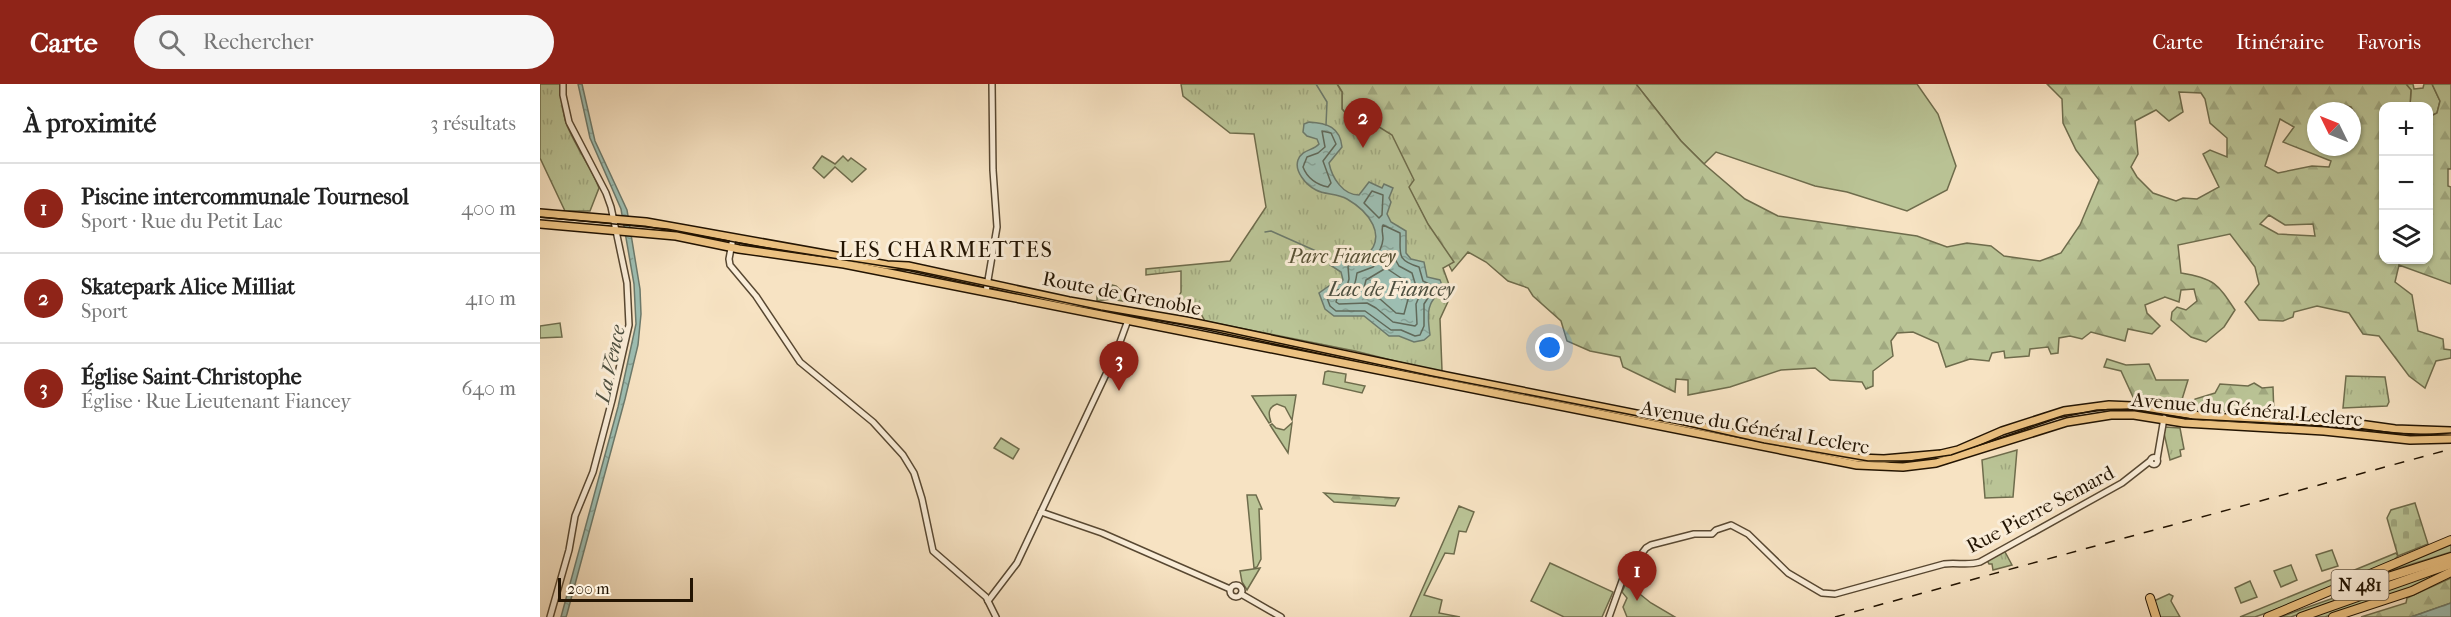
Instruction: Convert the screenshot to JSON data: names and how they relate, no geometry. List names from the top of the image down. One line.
{"streets":{"highway":["N 481"],"main road":["Route de Grenoble","Avenue du Général Leclerc"],"street":["Rue Pierre Semard"]},"crossings":[["Route de Grenoble","Avenue du Général Leclerc"],["Avenue du Général Leclerc","Rue Pierre Semard"]],"districts":["LES CHARMETTES"],"water":["Lac de Fiancey","La Vence"],"parks":["Parc Fiancey"],"scale_bar":"200 m","north":"top left","page":{"header":"Carte","search":"Rechercher","nav":["Carte","Itinéraire","Favoris"],"heading":["À proximité","3 résultats"],"pins":["2","3","1"],"map_buttons":["+","−"],"list":[{"mark":"1","name":"Piscine intercommunale Tournesol","note":"Sport · Rue du Petit Lac","value":"400 m"},{"mark":"2","name":"Skatepark Alice Milliat","note":"Sport","value":"410 m"},{"mark":"3","name":"Église Saint-Christophe","note":"Église · Rue Lieutenant Fiancey","value":"640 m"}],"scale":"200 m"}}
